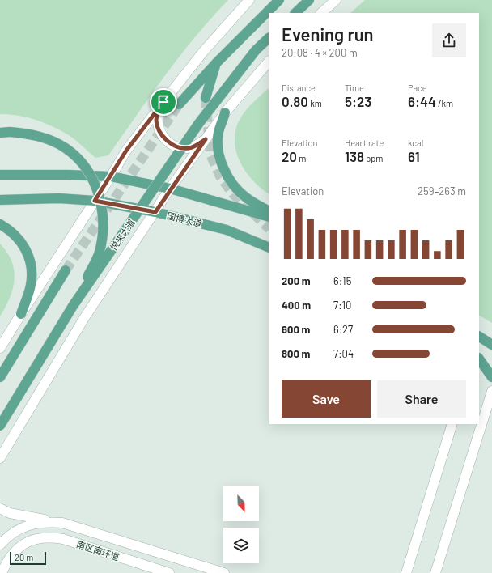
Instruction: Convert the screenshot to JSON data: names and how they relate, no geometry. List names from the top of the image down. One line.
{"streets":{"main road":["国博大道","悦来大道"],"street":["南区南环道"]},"scale_bar":"20 m","north":"bottom right","page":{"heading":["Evening run","20:08 · 4 × 200 m"],"stats":[["Distance","0.80 km"],["Time","5:23"],["Pace","6:44 /km"],["Elevation","20 m"],["Heart rate","138 bpm"],["kcal","61"]],"chart":["Elevation","259–263 m"],"list":[{"name":"200 m","note":"6:15"},{"name":"400 m","note":"7:10"},{"name":"600 m","note":"6:27"},{"name":"800 m","note":"7:04"}],"buttons":["Save","Share"],"scale":"20 m"}}
